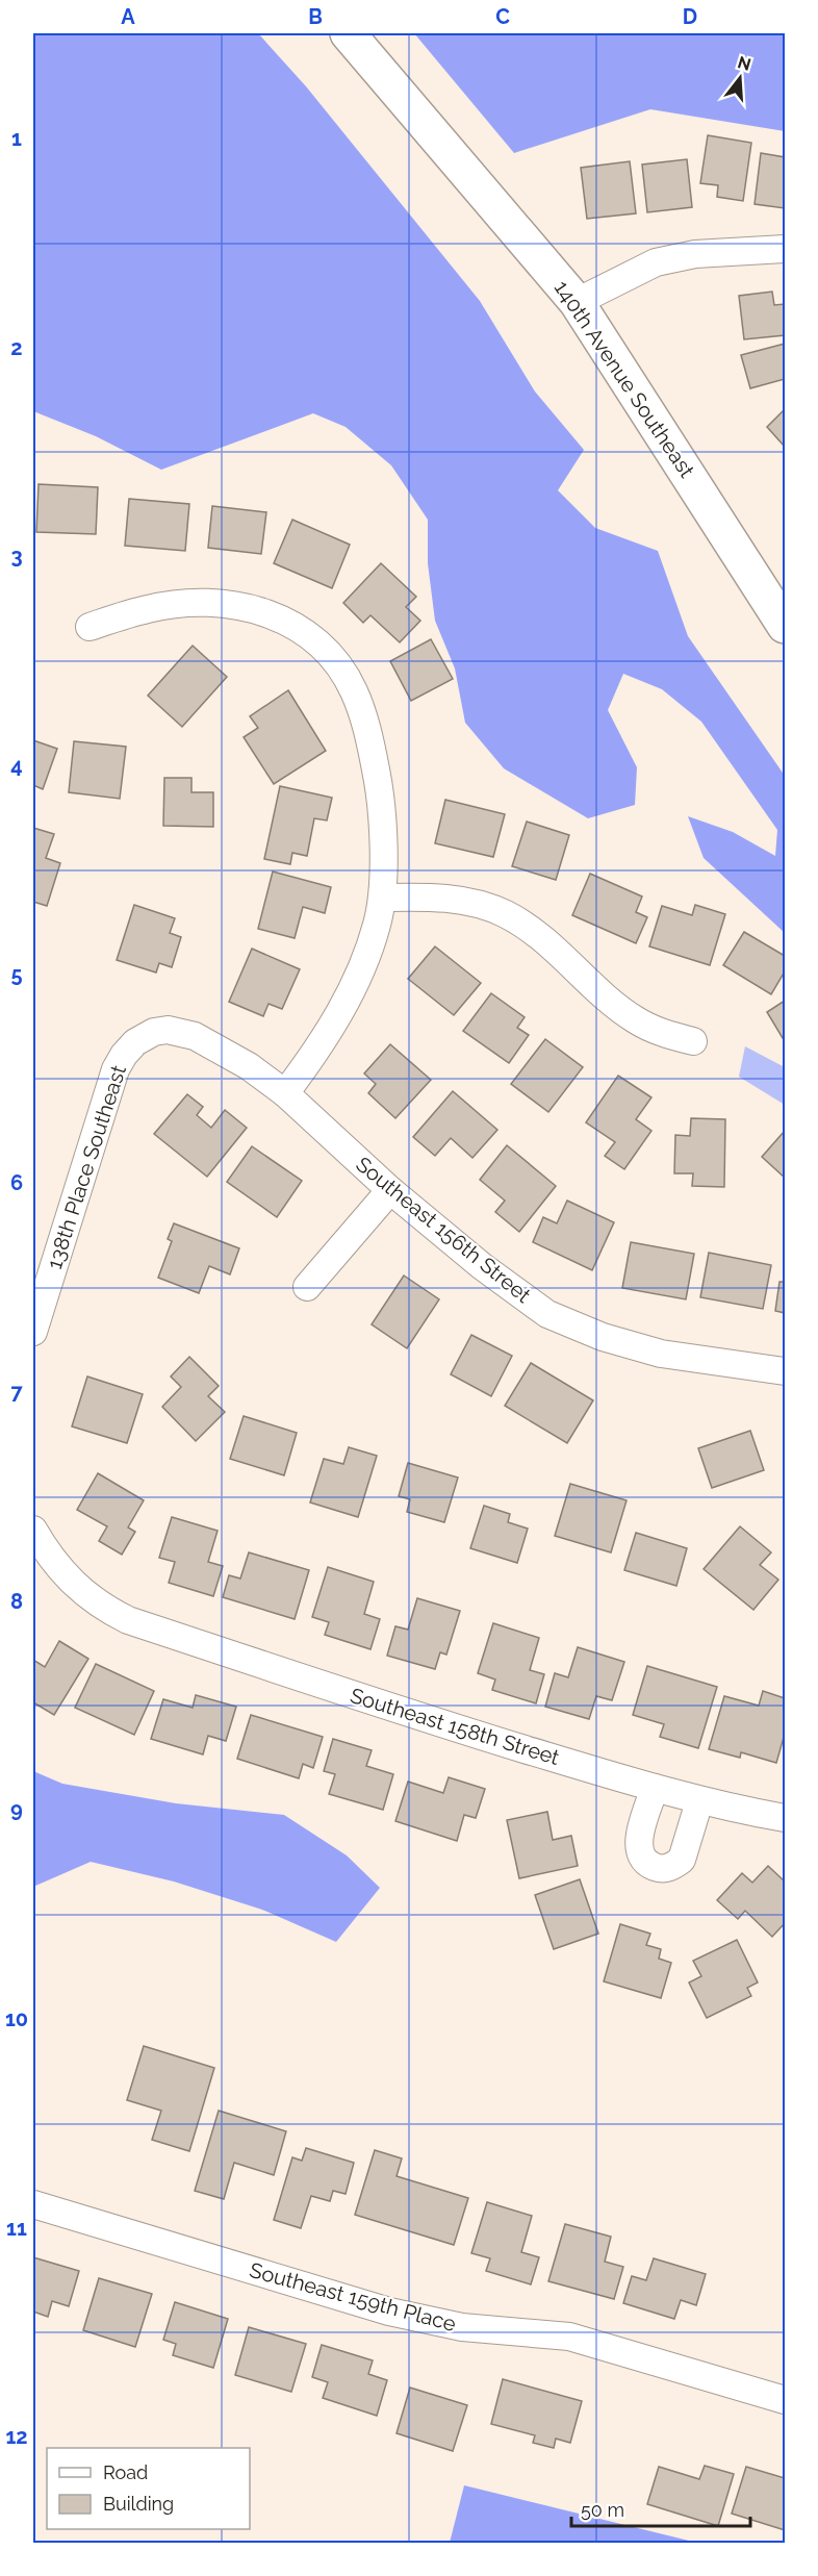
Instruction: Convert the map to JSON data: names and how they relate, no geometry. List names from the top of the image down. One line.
{"streets":{"main road":["140th Avenue Southeast"],"street":["138th Place Southeast","Southeast 156th Street","Southeast 158th Street","Southeast 159th Place"]},"crossings":[["138th Place Southeast","Southeast 156th Street"]],"legend":["Road","Building"],"scale_bar":"50 m","north":"top","grid":{"columns":["A","B","C","D"],"rows":["1","2","3","4","5","6","7","8","9","10","11","12"]}}
